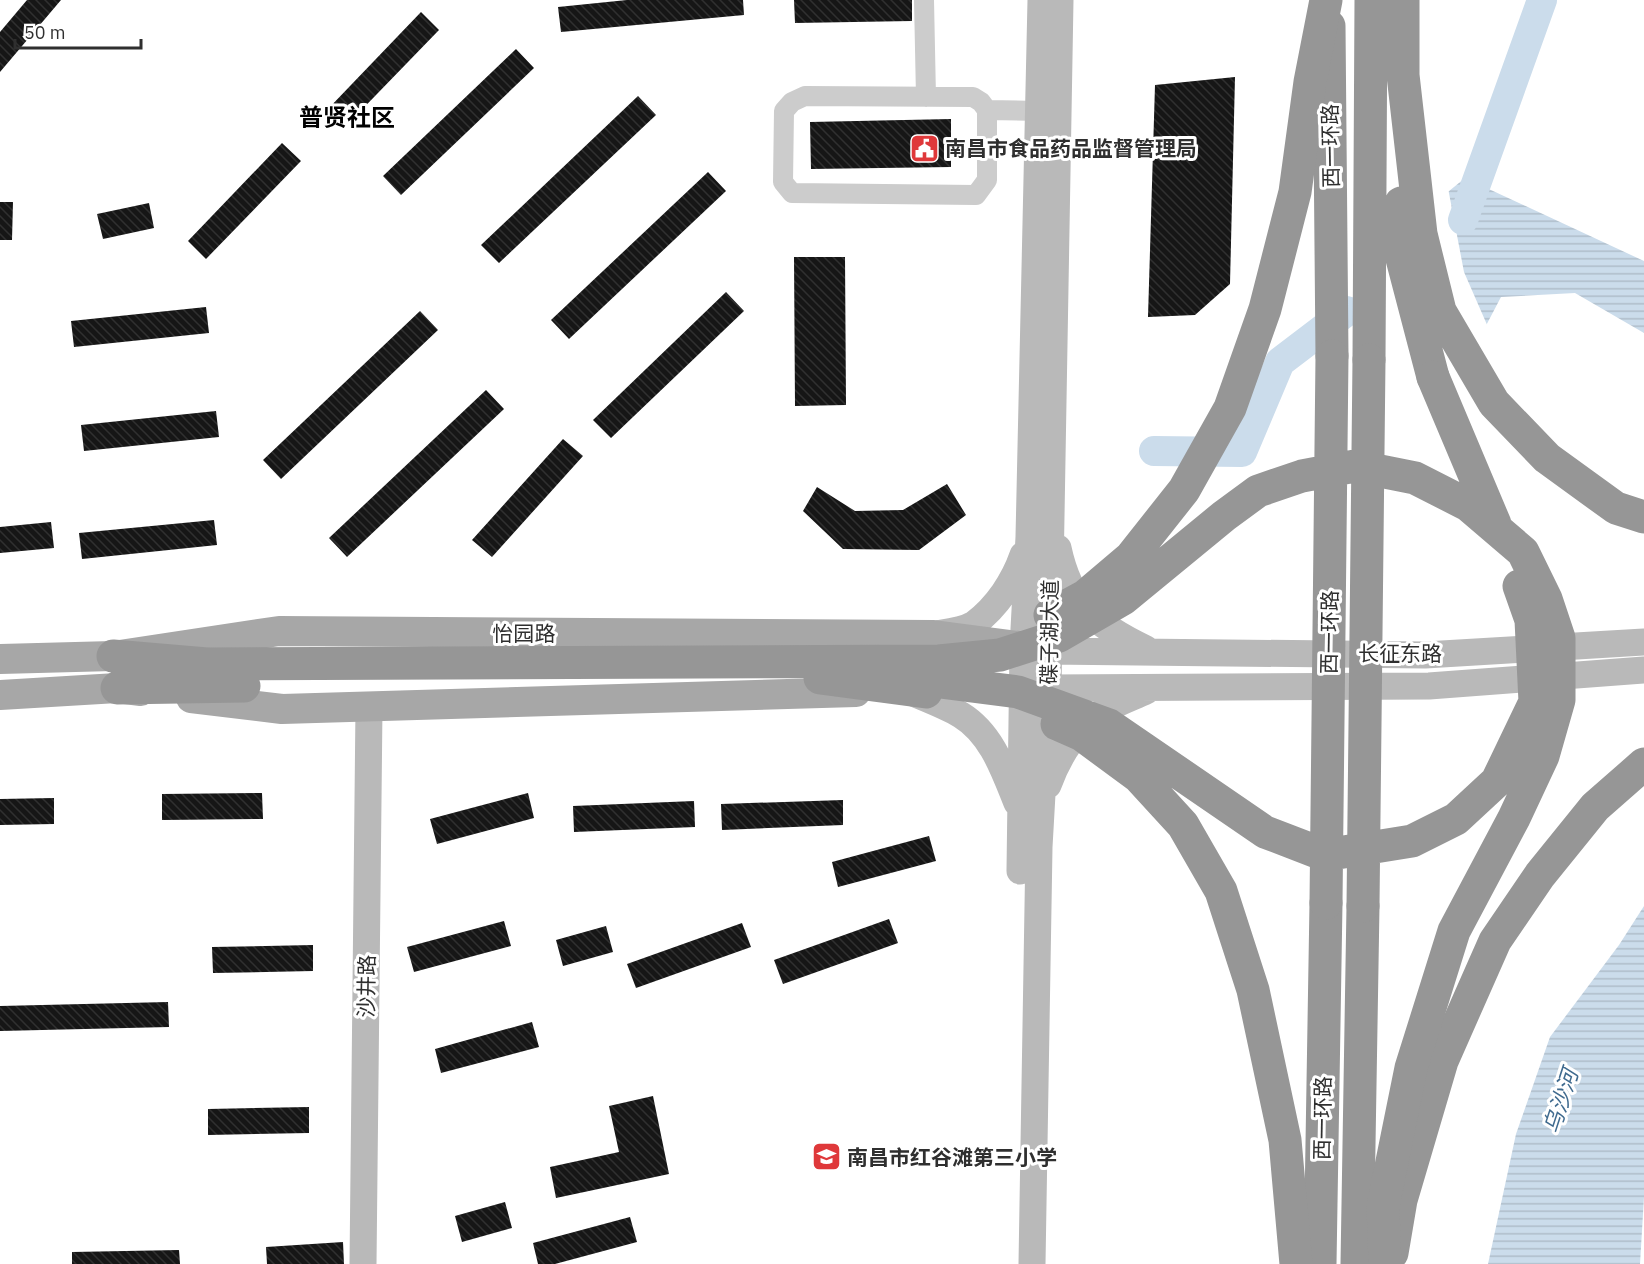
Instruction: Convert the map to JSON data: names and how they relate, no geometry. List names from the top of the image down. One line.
{"streets":{"highway":["西一环路"],"main road":["碟子湖大道","怡园路","长征东路","沙井路"]},"crossings":[["碟子湖大道","怡园路"],["碟子湖大道","长征东路"],["怡园路","长征东路"]],"districts":["普贤社区"],"water":["乌沙河"],"places":{"public building":["南昌市食品药品监督管理局"],"school or university":["南昌市红谷滩第三小学"]},"scale_bar":"50 m"}
